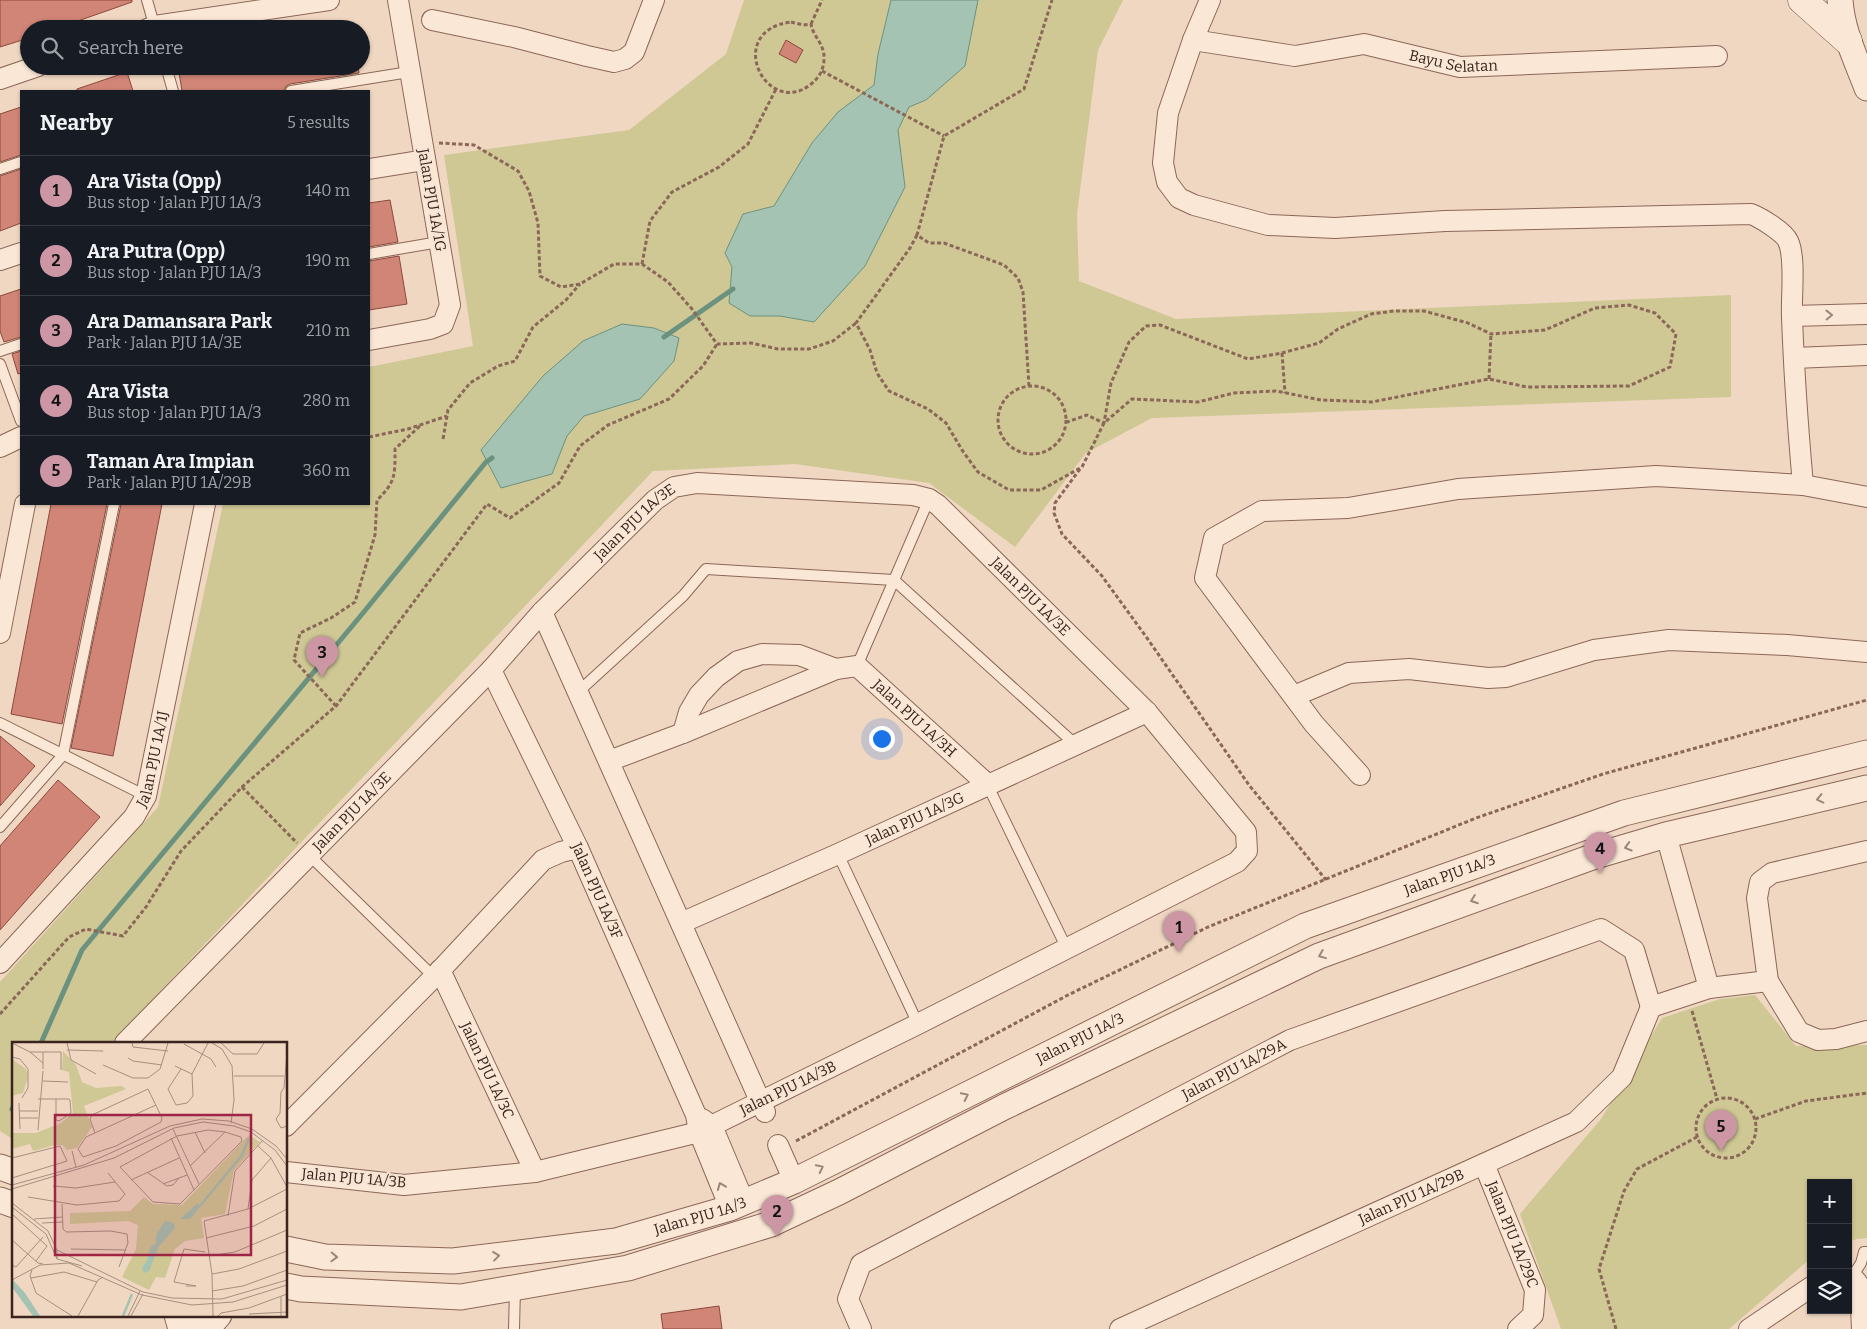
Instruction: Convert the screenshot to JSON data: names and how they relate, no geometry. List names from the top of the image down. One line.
{"streets":{"street":["Bayu Selatan","Jalan PJU 1A/1G","Jalan PJU 1A/3E","Jalan PJU 1A/3H","Jalan PJU 1A/1J","Jalan PJU 1A/3G","Jalan PJU 1A/3","Jalan PJU 1A/3F","Jalan PJU 1A/29A","Jalan PJU 1A/3C","Jalan PJU 1A/3B","Jalan PJU 1A/29B","Jalan PJU 1A/29C"]},"crossings":[["Jalan PJU 1A/3E","Jalan PJU 1A/3G"],["Jalan PJU 1A/3E","Jalan PJU 1A/3F"],["Jalan PJU 1A/3E","Jalan PJU 1A/3B"],["Jalan PJU 1A/3H","Jalan PJU 1A/3G"],["Jalan PJU 1A/3","Jalan PJU 1A/3F"],["Jalan PJU 1A/3F","Jalan PJU 1A/3B"],["Jalan PJU 1A/29A","Jalan PJU 1A/29B"],["Jalan PJU 1A/3C","Jalan PJU 1A/3B"],["Jalan PJU 1A/29B","Jalan PJU 1A/29C"]],"page":{"search":"Search here","heading":["Nearby","5 results"],"list":[{"mark":"1","name":"Ara Vista (Opp)","note":"Bus stop · Jalan PJU 1A/3","value":"140 m"},{"mark":"2","name":"Ara Putra (Opp)","note":"Bus stop · Jalan PJU 1A/3","value":"190 m"},{"mark":"3","name":"Ara Damansara Park","note":"Park · Jalan PJU 1A/3E","value":"210 m"},{"mark":"4","name":"Ara Vista","note":"Bus stop · Jalan PJU 1A/3","value":"280 m"},{"mark":"5","name":"Taman Ara Impian","note":"Park · Jalan PJU 1A/29B","value":"360 m"}],"pins":["3","4","1","5","2"],"map_buttons":["+","−"]}}
